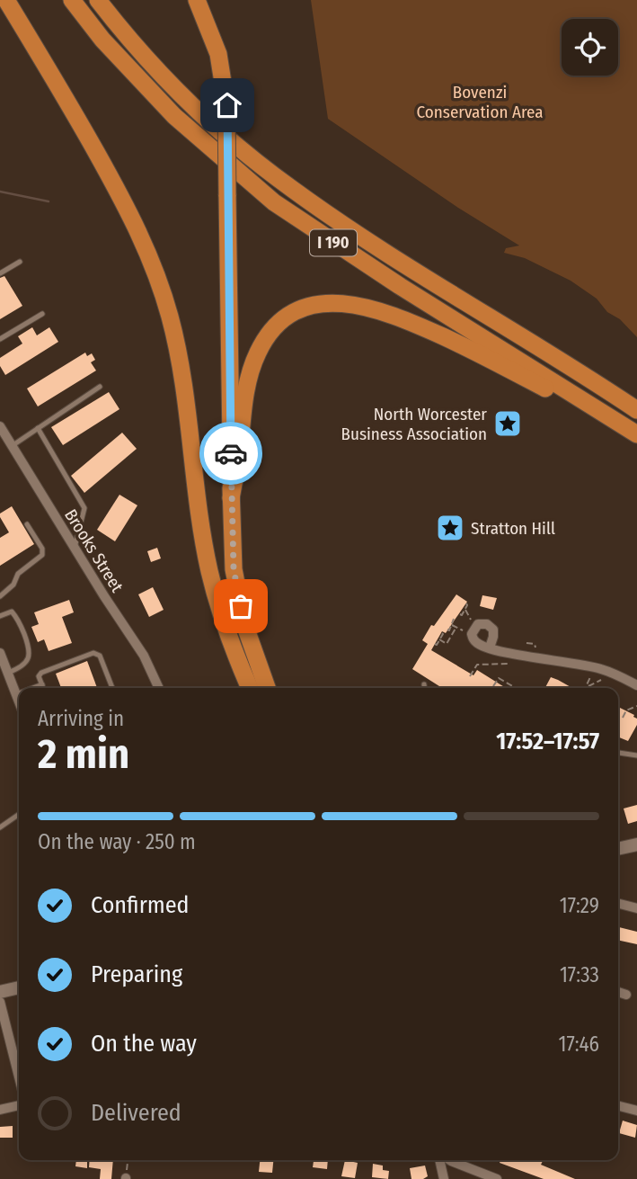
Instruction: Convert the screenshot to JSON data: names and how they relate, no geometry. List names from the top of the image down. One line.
{"streets":{"highway":["I 190"],"street":["Brooks Street"]},"parks":["Bovenzi Conservation Area"],"places":{"place":["North Worcester Business Association","Stratton Hill"]},"page":{"heading":["2 min","Arriving in","17:52–17:57"],"bar":"On the way · 250 m","list":[["Confirmed","17:29"],["Preparing","17:33"],["On the way","17:46"],"Delivered"]}}
